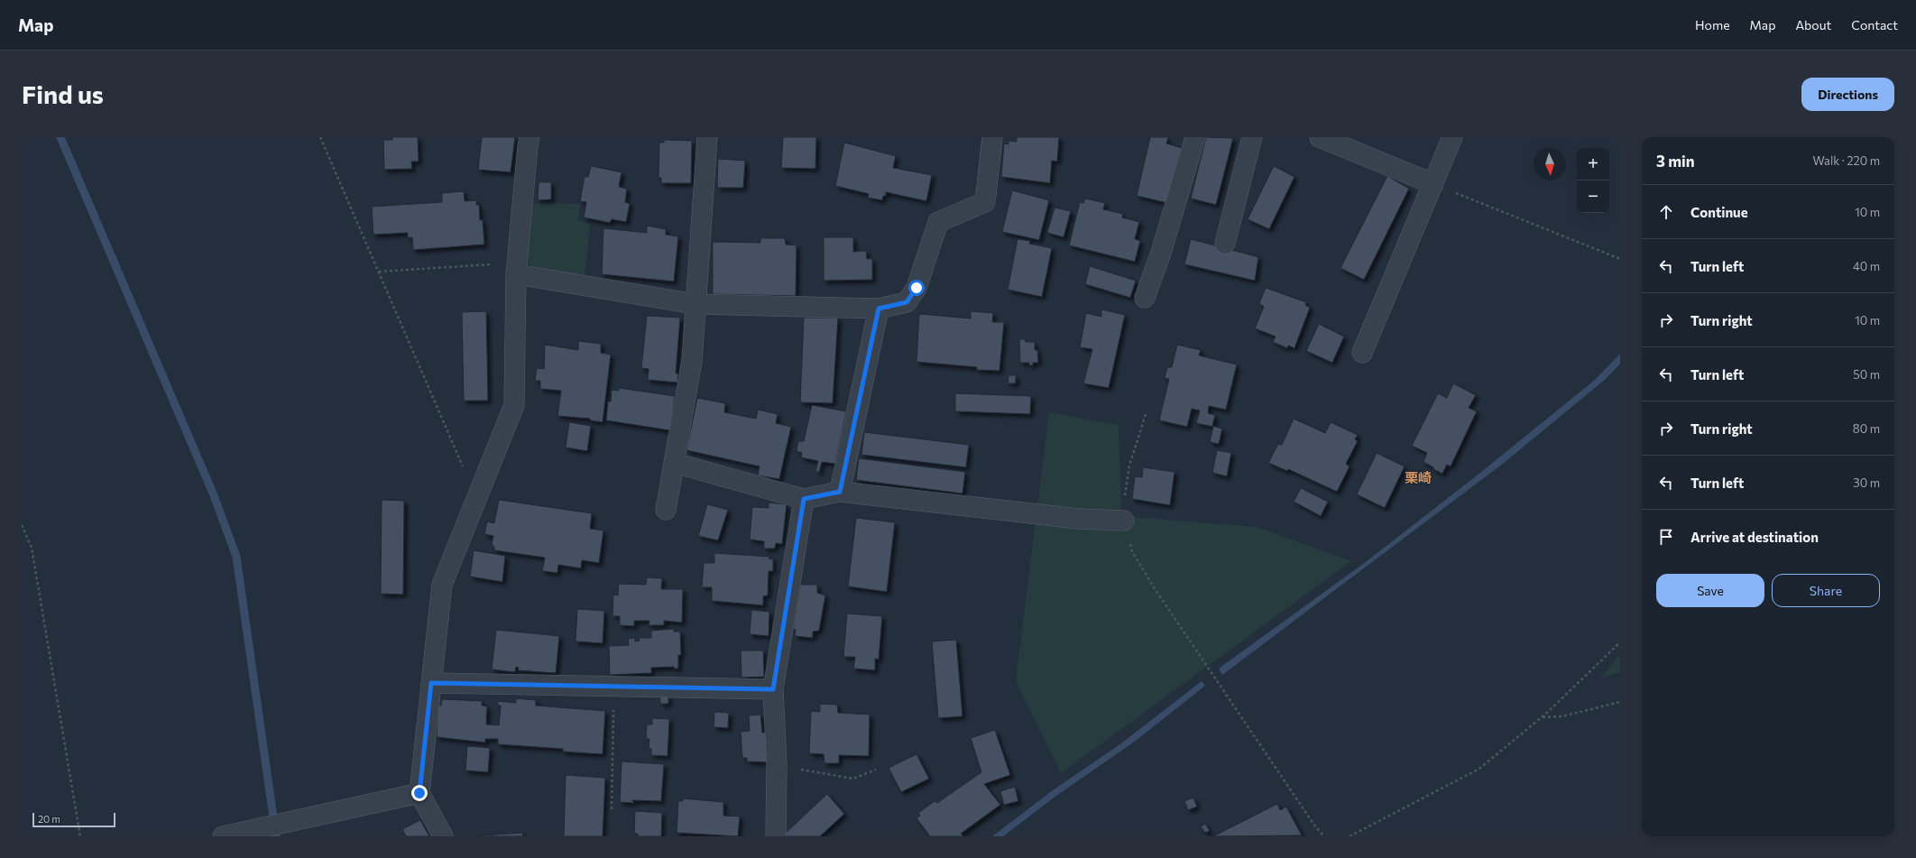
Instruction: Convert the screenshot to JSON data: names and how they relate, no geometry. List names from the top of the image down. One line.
{"districts":["栗崎"],"scale_bar":"20 m","north":"bottom","page":{"header":"Map","nav":["Home","Map","About","Contact"],"buttons":["Directions",["Save","Share"]],"title":"Find us","heading":["3 min","Walk · 220 m"],"map_buttons":["+","−"],"list":[["Continue","10 m"],["Turn left","40 m"],["Turn right","10 m"],["Turn left","50 m"],["Turn right","80 m"],["Turn left","30 m"],"Arrive at destination"],"scale":"20 m"}}
